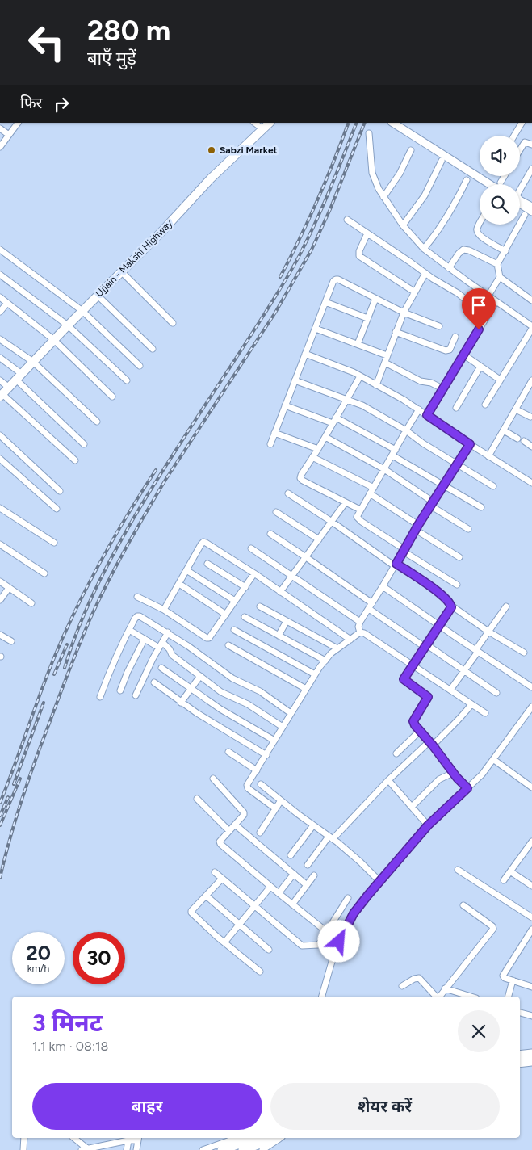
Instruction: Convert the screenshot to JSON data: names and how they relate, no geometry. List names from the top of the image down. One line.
{"streets":{"main road":["Ujjain - Makshi Highway"]},"places":["Sabzi Market"],"page":{"turn":["280 m","बाएँ मुड़ें"],"then":"फिर","speed":"20 km/h","limit":"30","heading":["3 मिनट","1.1 km · 08:18"],"buttons":["बाहर","शेयर करें"]}}
